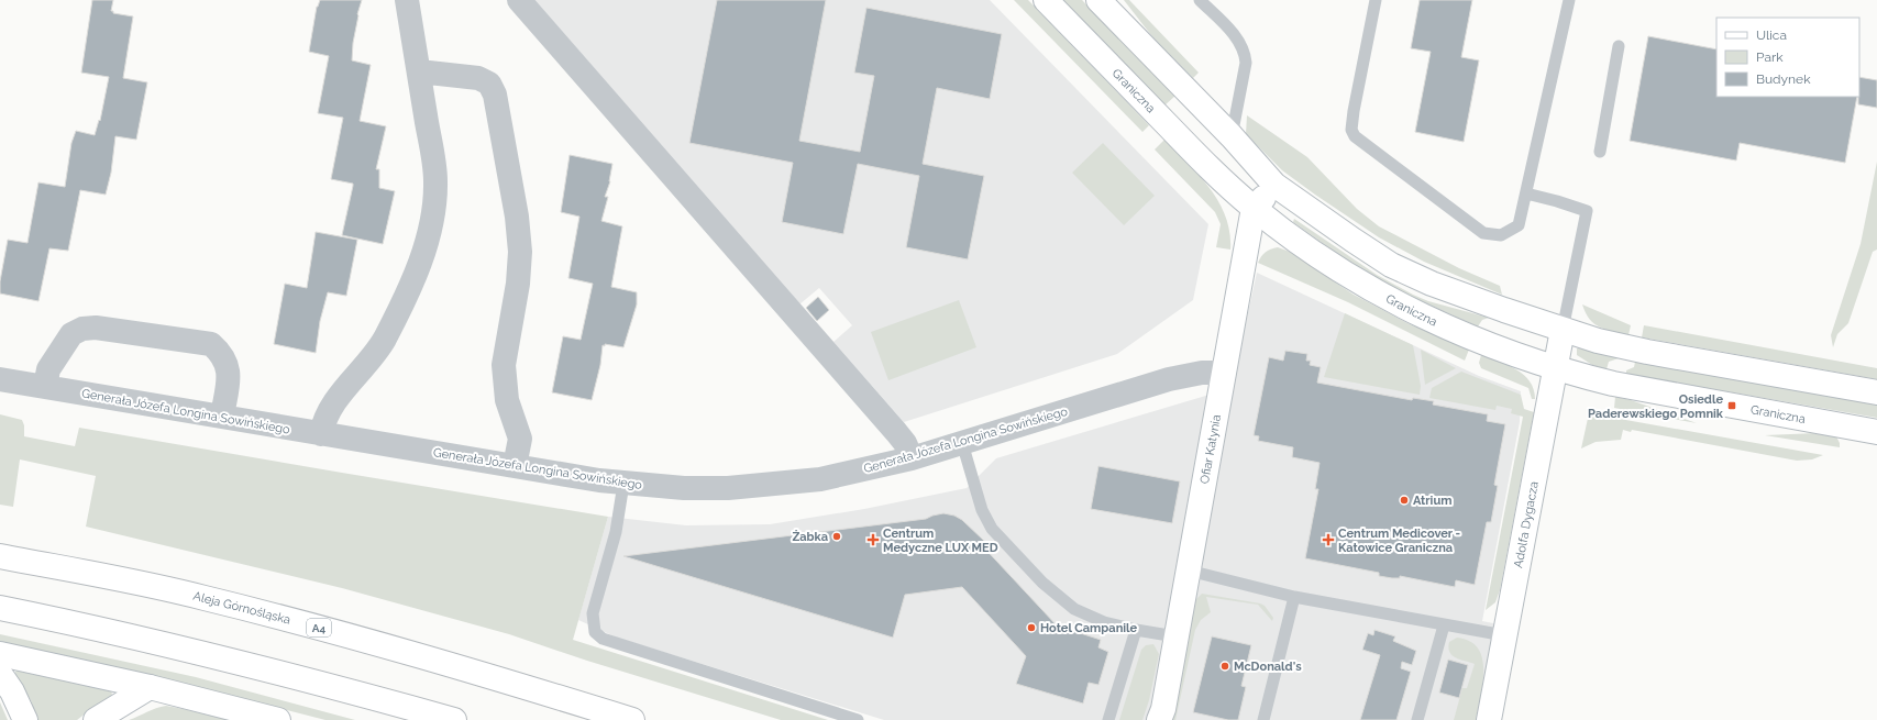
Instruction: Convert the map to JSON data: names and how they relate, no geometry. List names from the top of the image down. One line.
{"streets":{"main road":["Graniczna","Ofiar Katynia","Adolfa Dygacza","Aleja Górnośląska","A4"],"street":["Generała Józefa Longina Sowińskiego"]},"crossings":[["Graniczna","Ofiar Katynia"],["Graniczna","Adolfa Dygacza"],["Generała Józefa Longina Sowińskiego","Ofiar Katynia"]],"places":{"transit":["Osiedle Paderewskiego Pomnik"],"other":["Atrium","Żabka","Hotel Campanile","McDonald's"],"health":["Centrum Medyczne LUX MED","Centrum Medicover - Katowice Graniczna"]},"legend":["Ulica","Park","Budynek"]}
